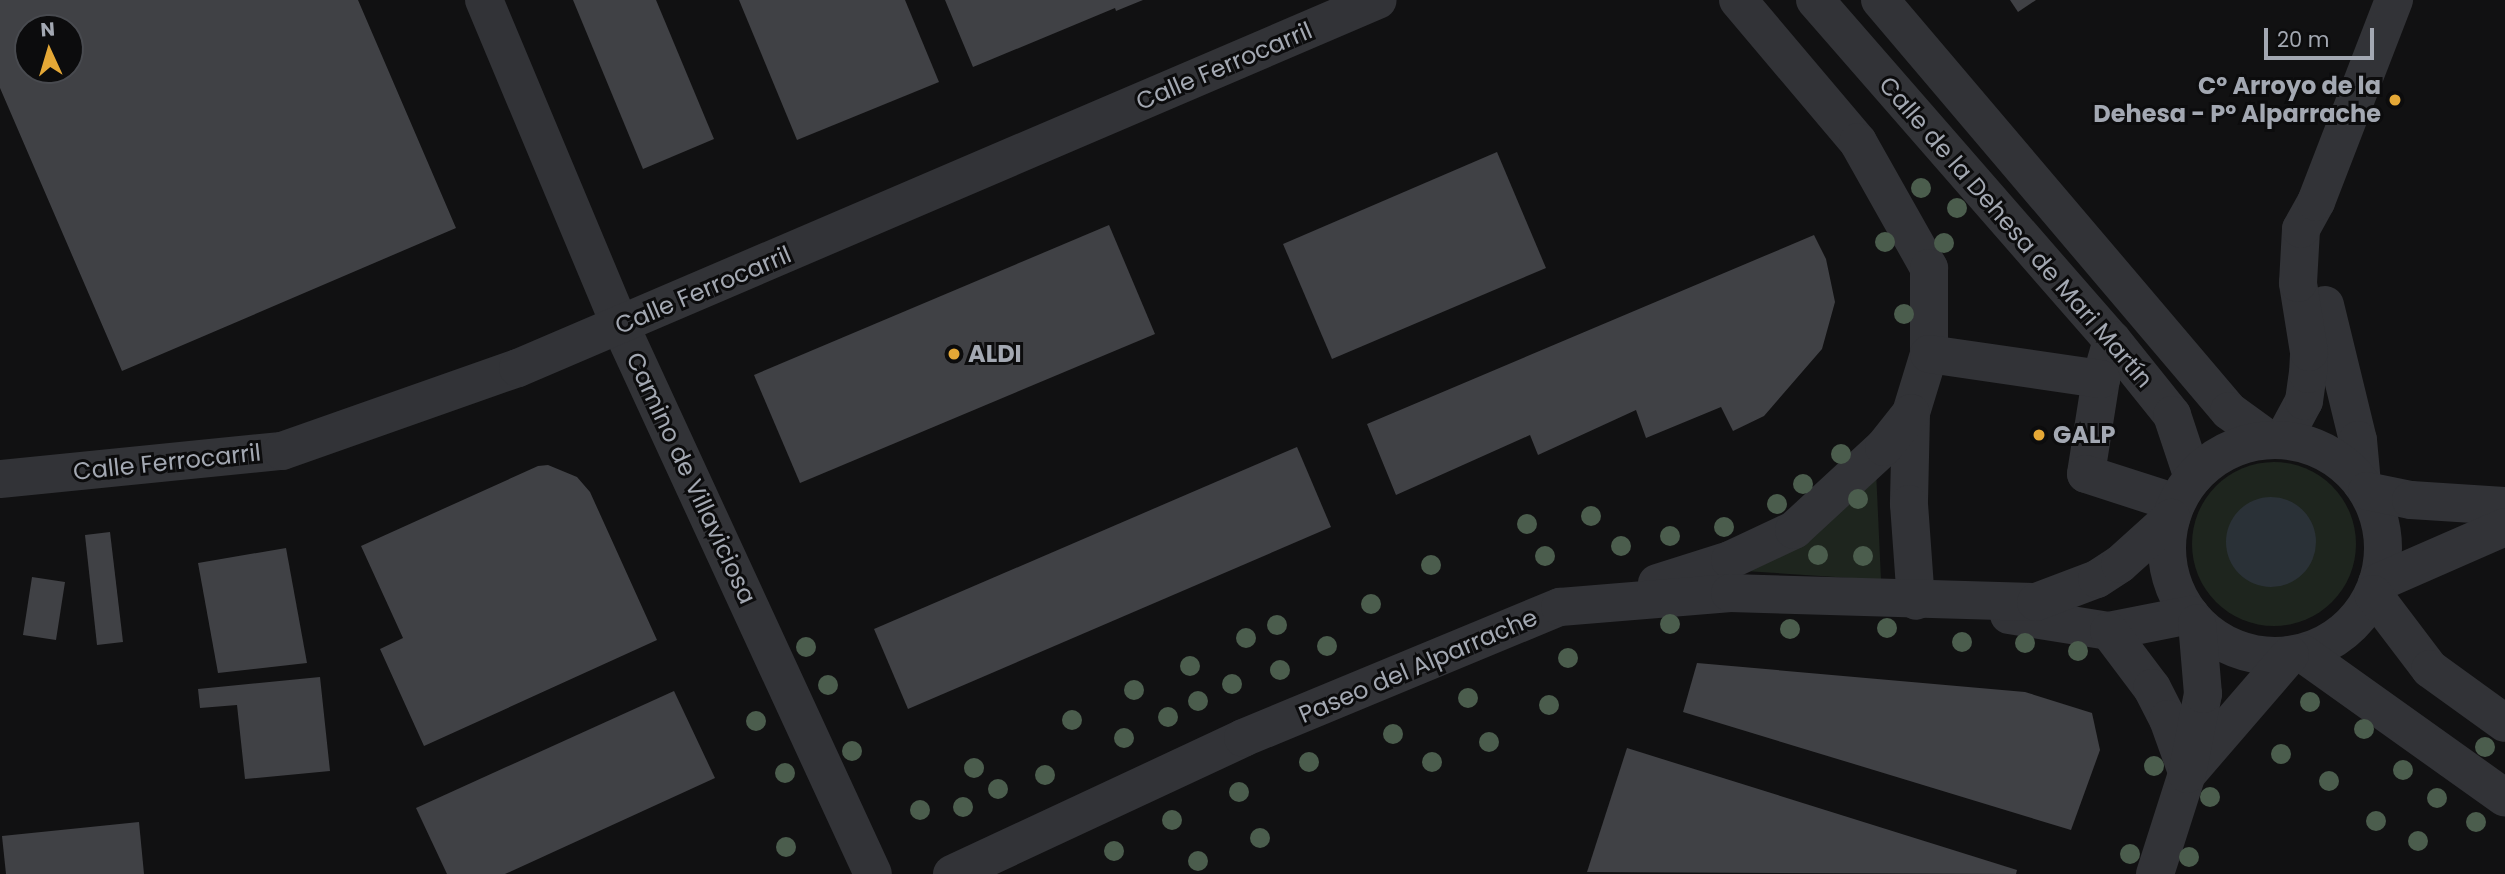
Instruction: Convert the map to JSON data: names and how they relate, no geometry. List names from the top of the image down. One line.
{"streets":{"street":["Calle Ferrocarril","Calle de la Dehesa de Mari Martín","Camino de Villaviciosa","Paseo del Alparrache"]},"crossings":[["Calle Ferrocarril","Camino de Villaviciosa"],["Calle de la Dehesa de Mari Martín","Paseo del Alparrache"]],"places":["Cº Arroyo de la Dehesa - Pº Alparrache","ALDI","GALP"],"scale_bar":"20 m","north":"top"}
